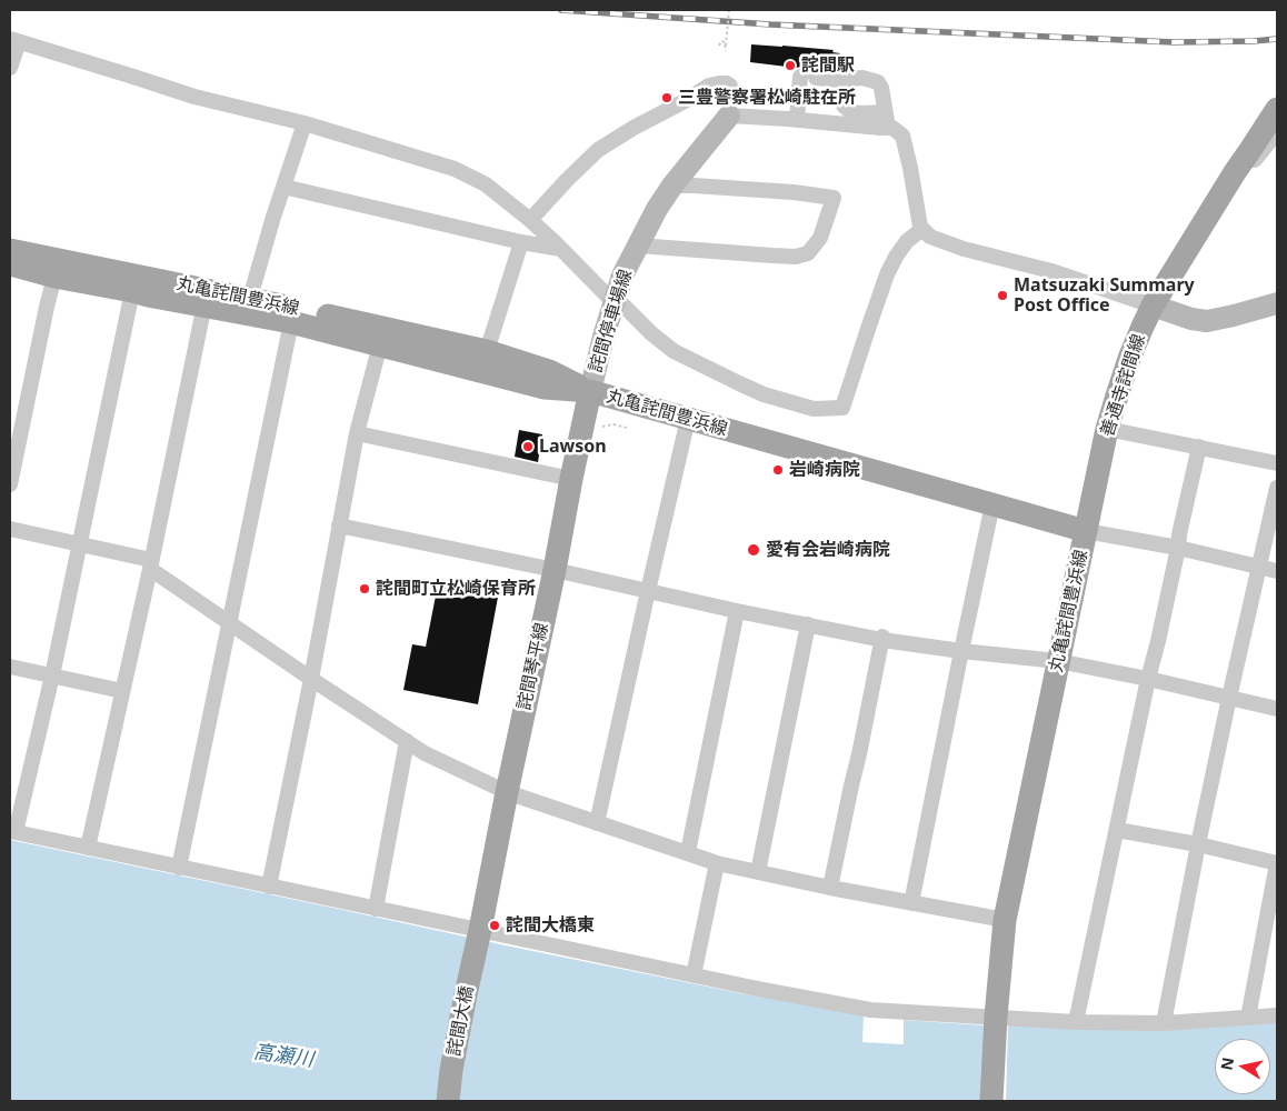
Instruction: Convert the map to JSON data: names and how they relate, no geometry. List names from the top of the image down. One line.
{"streets":{"main road":["丸亀詫間豊浜線","詫間停車場線","善通寺詫間線","詫間琴平線","詫間大橋"]},"crossings":[["丸亀詫間豊浜線","詫間停車場線"],["丸亀詫間豊浜線","善通寺詫間線"],["丸亀詫間豊浜線","詫間琴平線"],["詫間停車場線","詫間琴平線"],["詫間琴平線","詫間大橋"]],"water":["高瀬川"],"places":["詫間駅","三豊警察署松崎駐在所","Matsuzaki Summary Post Office","Lawson","岩崎病院","愛有会岩崎病院","詫間町立松崎保育所","詫間大橋東"],"north":"left"}
